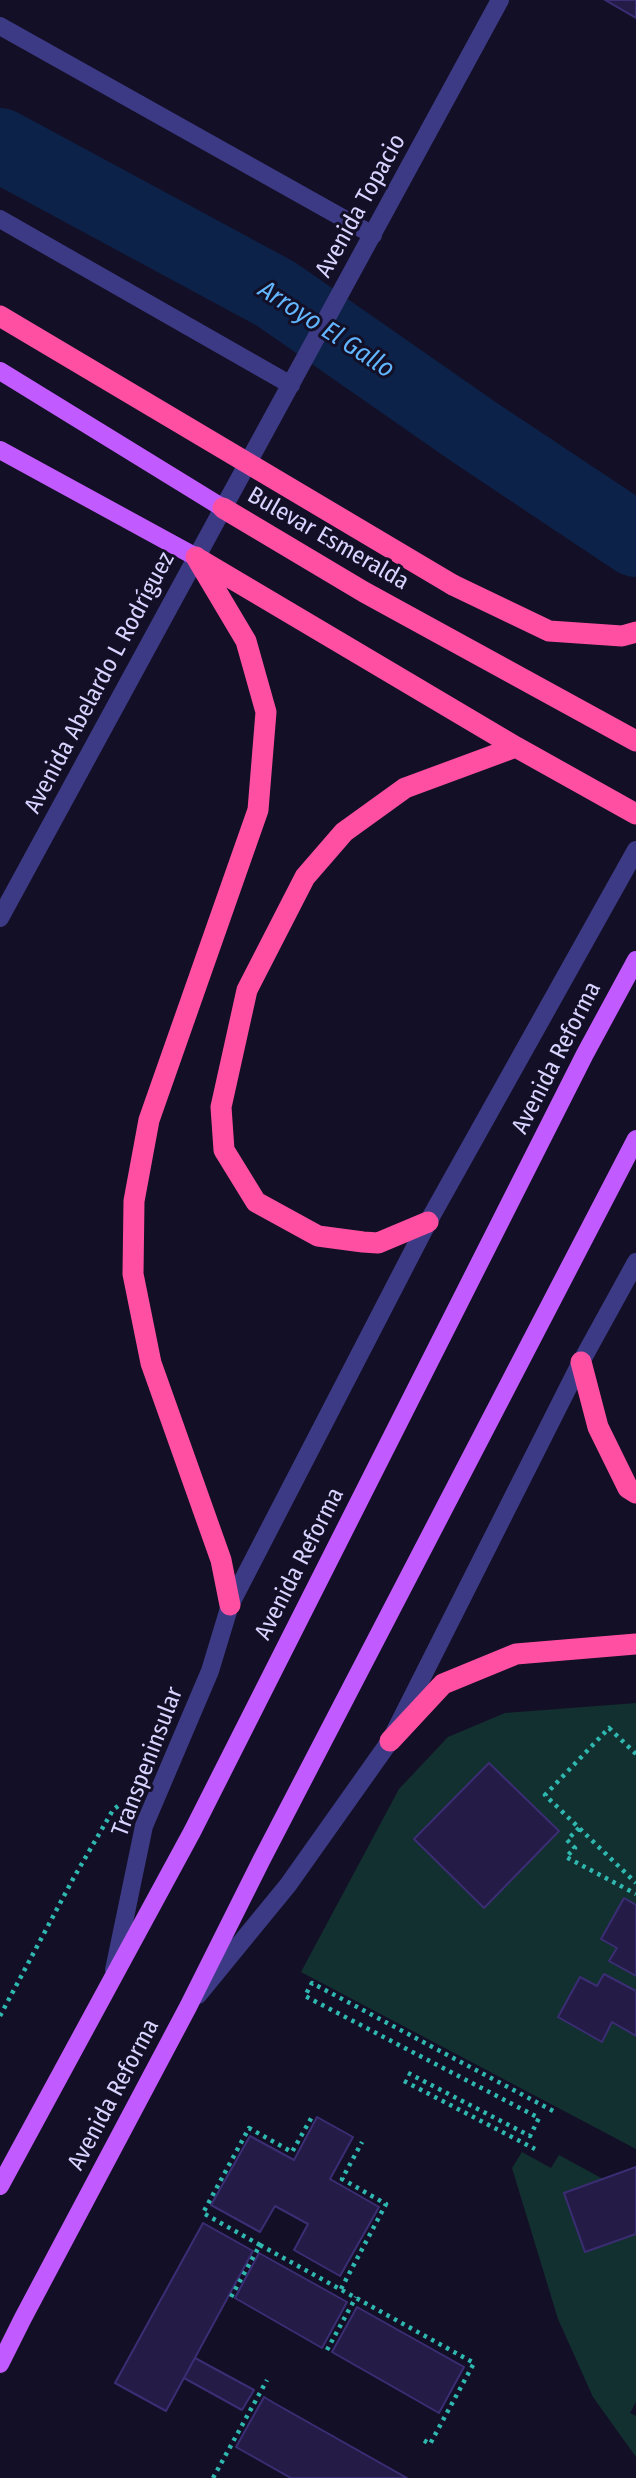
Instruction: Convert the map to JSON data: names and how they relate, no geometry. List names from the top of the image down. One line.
{"streets":{"highway":["Bulevar Esmeralda"],"main road":["Avenida Reforma"],"street":["Avenida Topacio","Avenida Abelardo L Rodríguez","Transpeninsular"]},"crossings":[["Avenida Topacio","Bulevar Esmeralda"],["Avenida Topacio","Avenida Abelardo L Rodríguez"],["Bulevar Esmeralda","Avenida Abelardo L Rodríguez"],["Avenida Reforma","Transpeninsular"]],"water":["Arroyo El Gallo"]}
